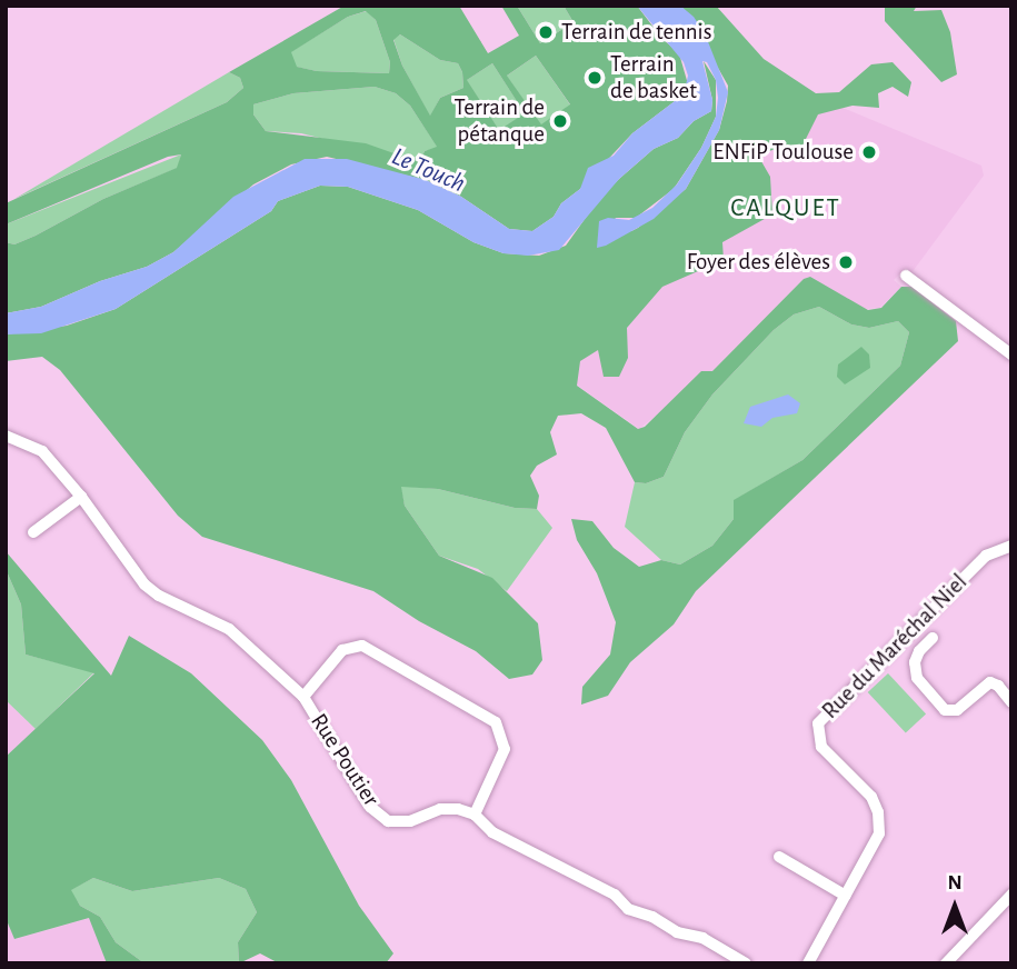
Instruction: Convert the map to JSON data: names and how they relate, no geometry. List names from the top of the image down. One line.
{"streets":{"street":["Rue du Maréchal Niel","Rue Poutier"]},"districts":["CALQUET"],"water":["Le Touch"],"places":["Terrain de tennis","Terrain de basket","Terrain de pétanque","ENFiP Toulouse","Foyer des élèves"],"north":"top"}
